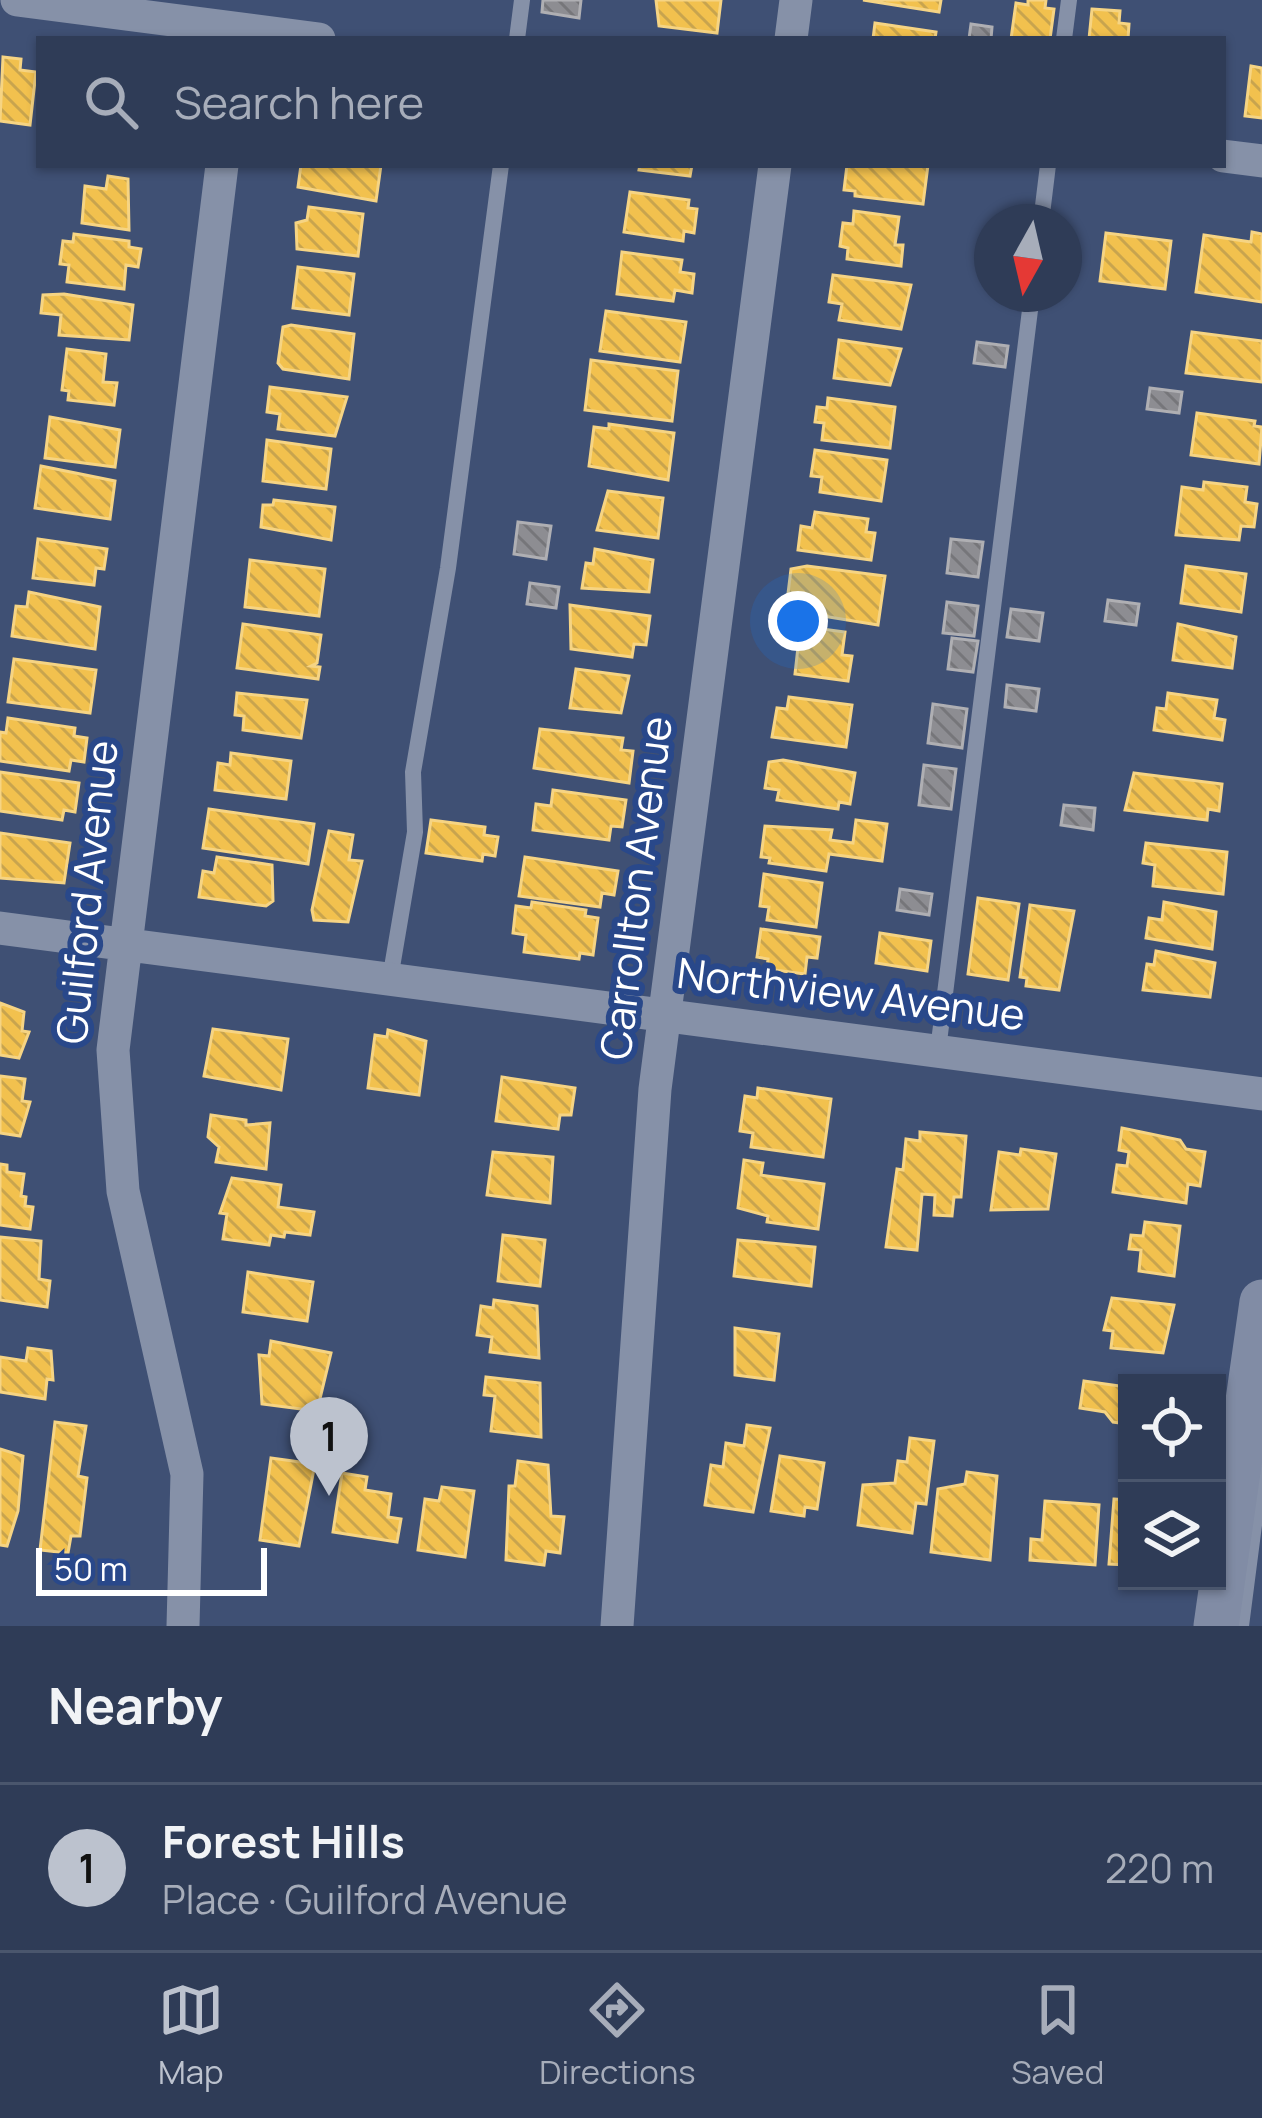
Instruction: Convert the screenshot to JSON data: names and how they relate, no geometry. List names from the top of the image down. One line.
{"streets":{"street":["Carrollton Avenue","Guilford Avenue","Northview Avenue"]},"crossings":[["Carrollton Avenue","Northview Avenue"],["Guilford Avenue","Northview Avenue"]],"scale_bar":"50 m","north":"bottom","page":{"search":"Search here","pins":"1","scale":"50 m","heading":"Nearby","list":[{"mark":"1","name":"Forest Hills","note":"Place · Guilford Avenue","value":"220 m"}],"nav":["Map","Directions","Saved"]}}
